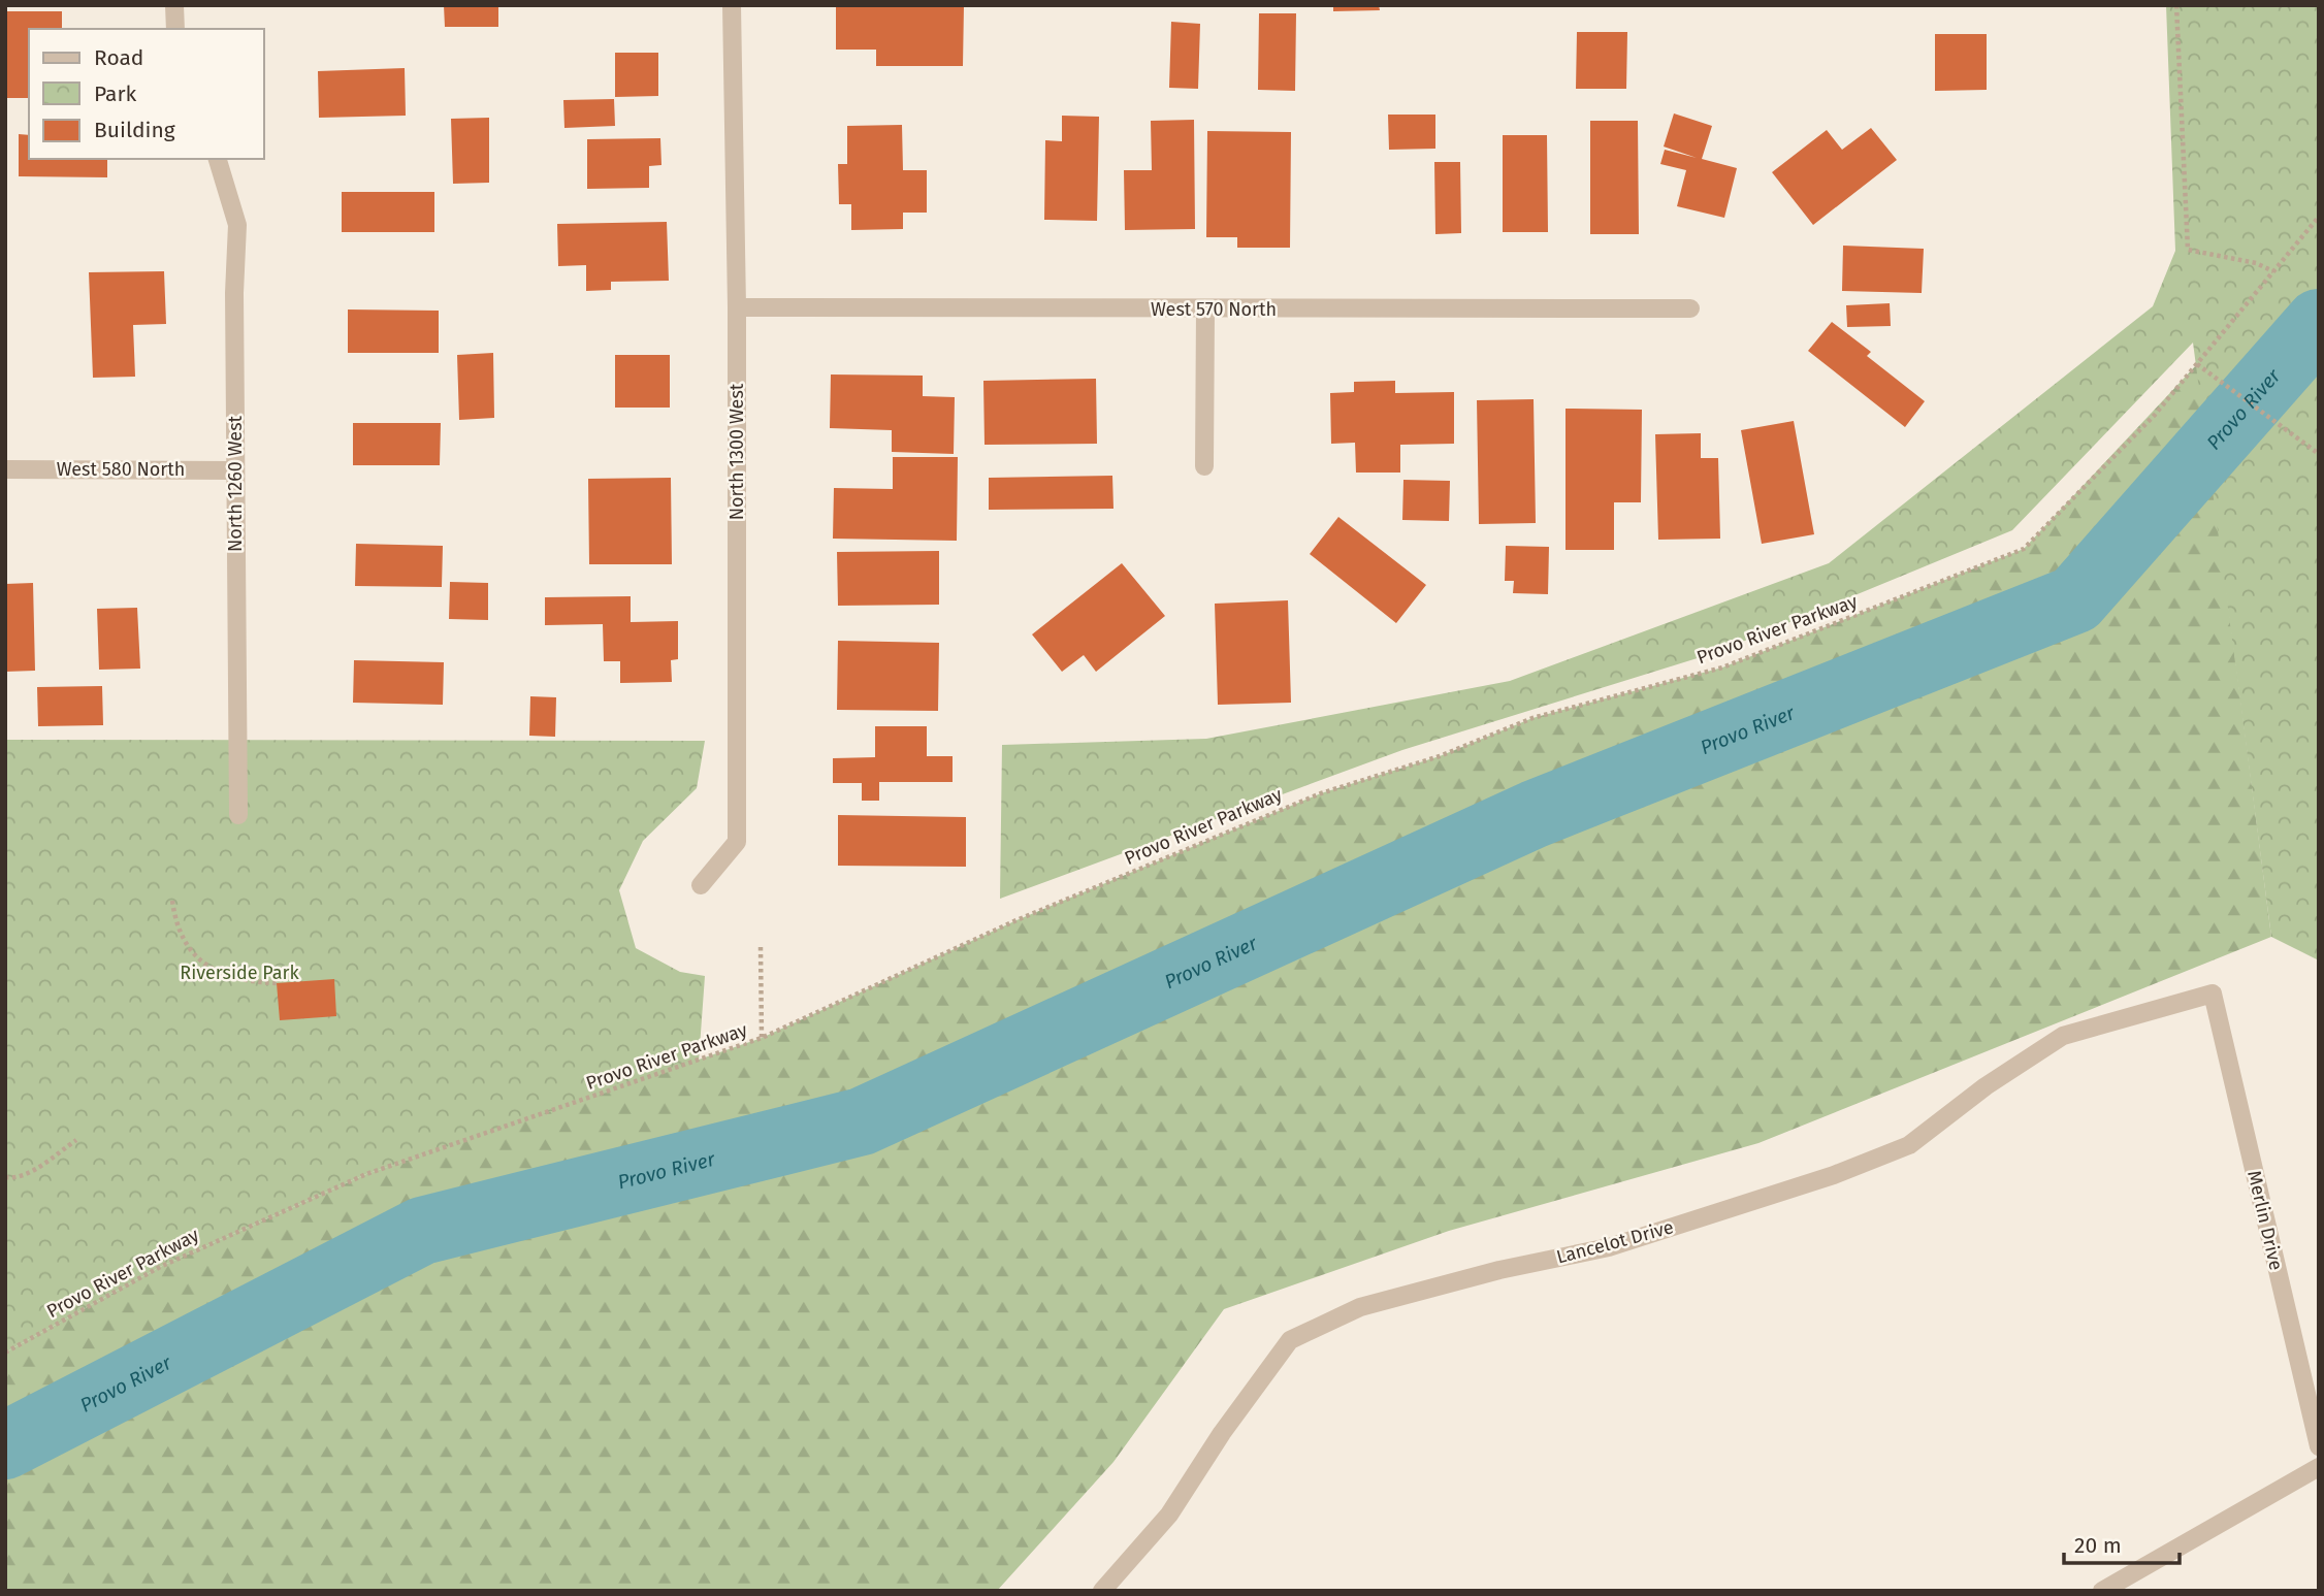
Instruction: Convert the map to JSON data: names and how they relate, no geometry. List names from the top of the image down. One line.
{"streets":{"street":["West 570 North","North 1300 West","West 580 North","North 1260 West","Merlin Drive","Lancelot Drive"],"path":["Provo River Parkway"]},"crossings":[["West 570 North","North 1300 West"],["West 580 North","North 1260 West"],["Merlin Drive","Lancelot Drive"]],"water":["Provo River"],"parks":["Riverside Park"],"legend":["Road","Park","Building"],"scale_bar":"20 m"}
